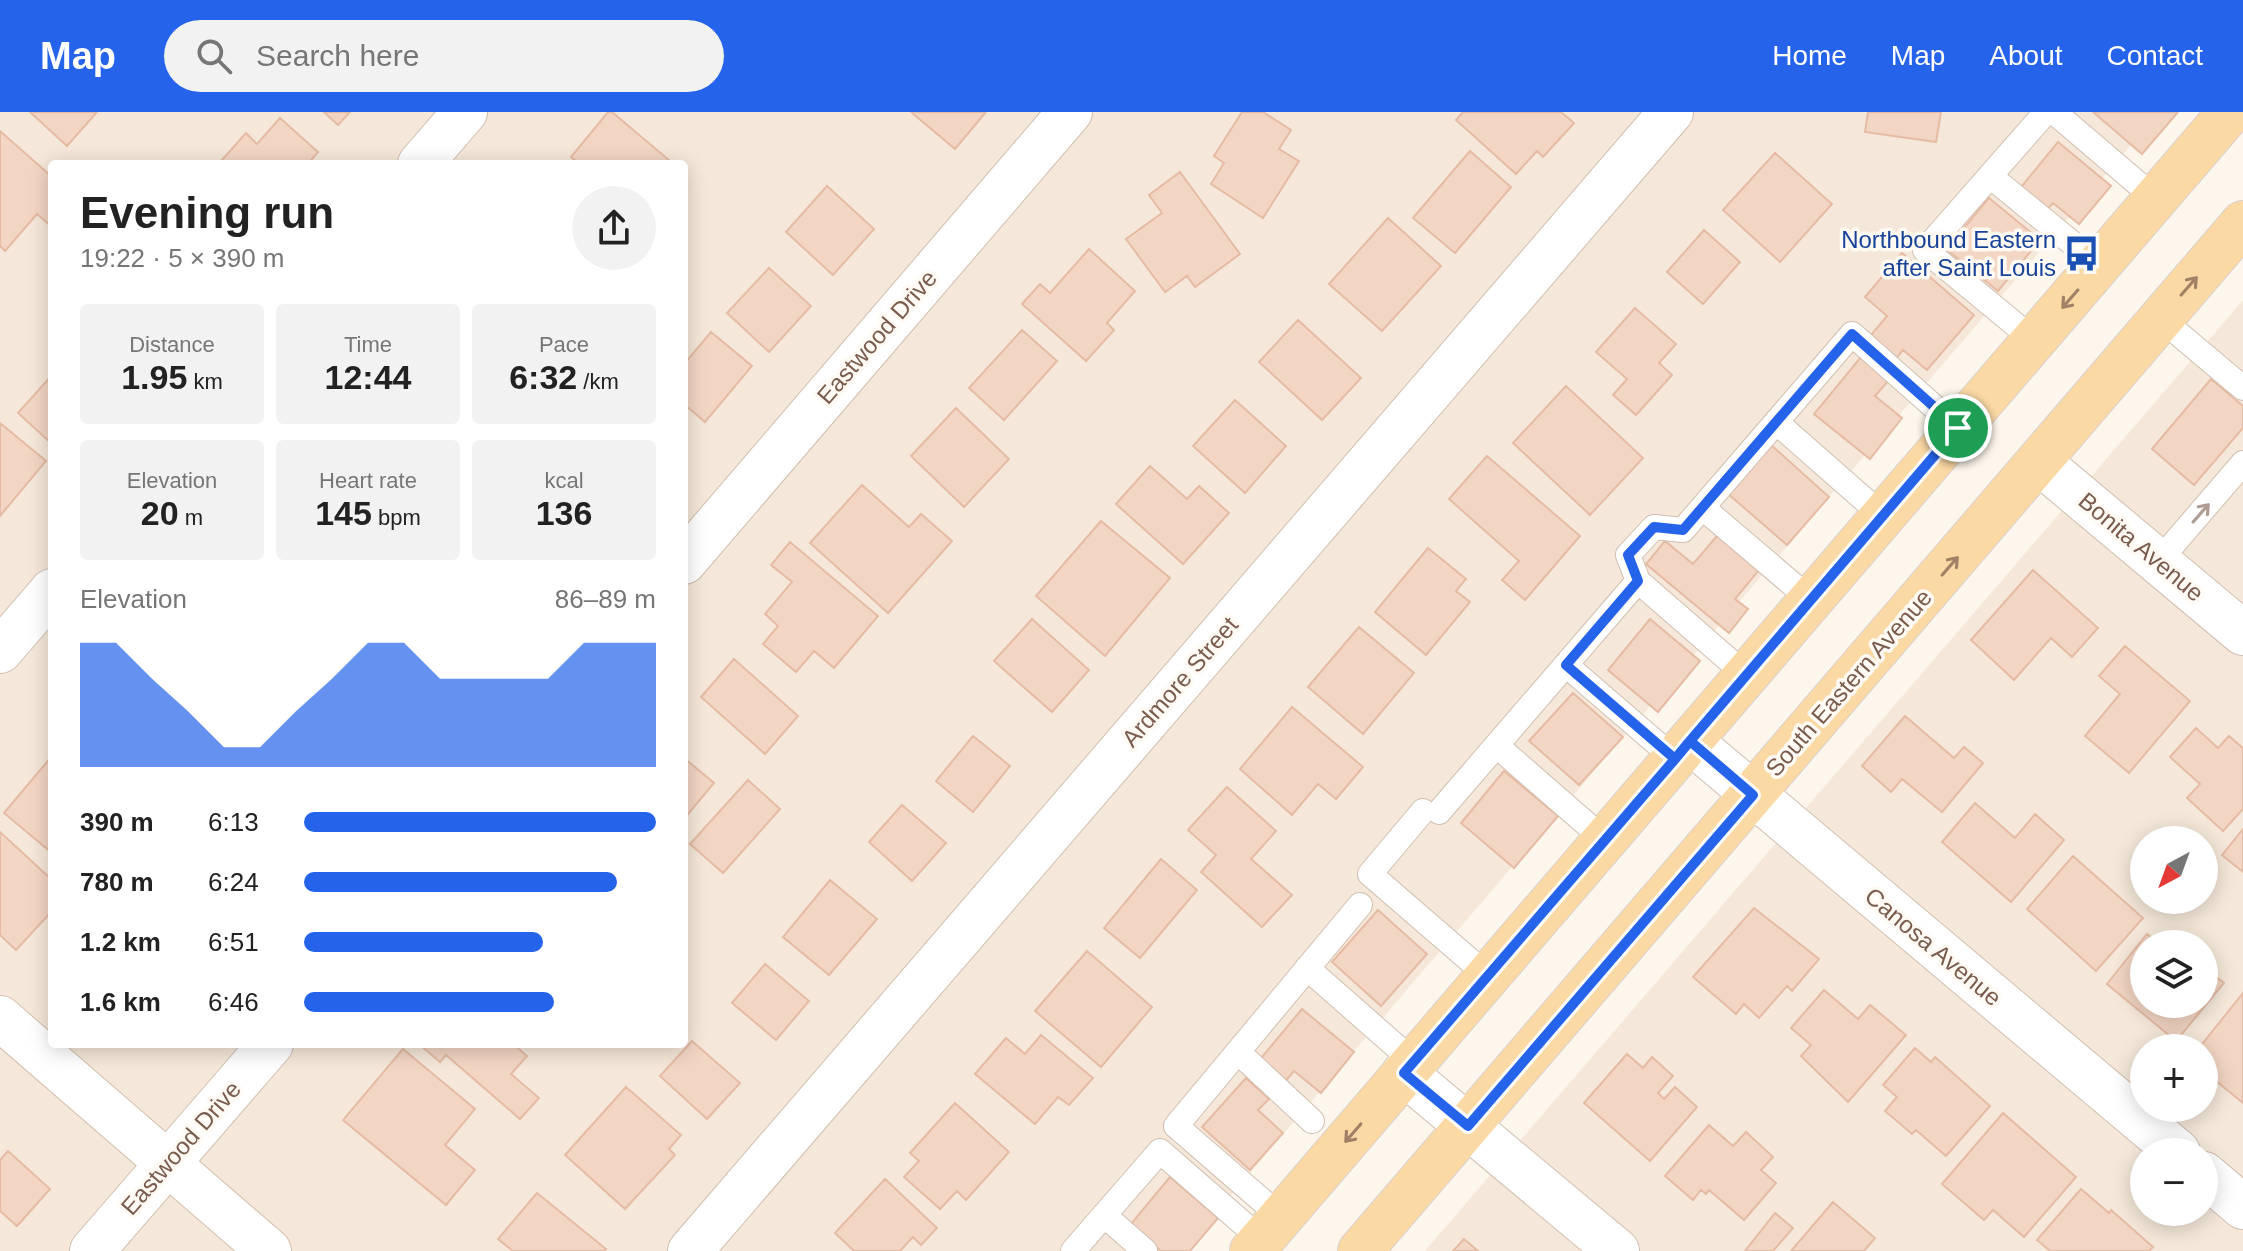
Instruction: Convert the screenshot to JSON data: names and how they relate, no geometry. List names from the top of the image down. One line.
{"streets":{"main road":["South Eastern Avenue"],"street":["Eastwood Drive","Bonita Avenue","Ardmore Street","Canosa Avenue"]},"crossings":[["Bonita Avenue","South Eastern Avenue"],["South Eastern Avenue","Canosa Avenue"]],"places":{"bus stop":["Northbound Eastern after Saint Louis"]},"north":"bottom left","page":{"header":"Map","search":"Search here","nav":["Home","Map","About","Contact"],"heading":["Evening run","19:22 · 5 × 390 m"],"stats":[["Distance","1.95 km"],["Time","12:44"],["Pace","6:32 /km"],["Elevation","20 m"],["Heart rate","145 bpm"],["kcal","136"]],"chart":["Elevation","86–89 m"],"list":[{"name":"390 m","note":"6:13"},{"name":"780 m","note":"6:24"},{"name":"1.2 km","note":"6:51"},{"name":"1.6 km","note":"6:46"}],"map_buttons":["+","−"]}}
